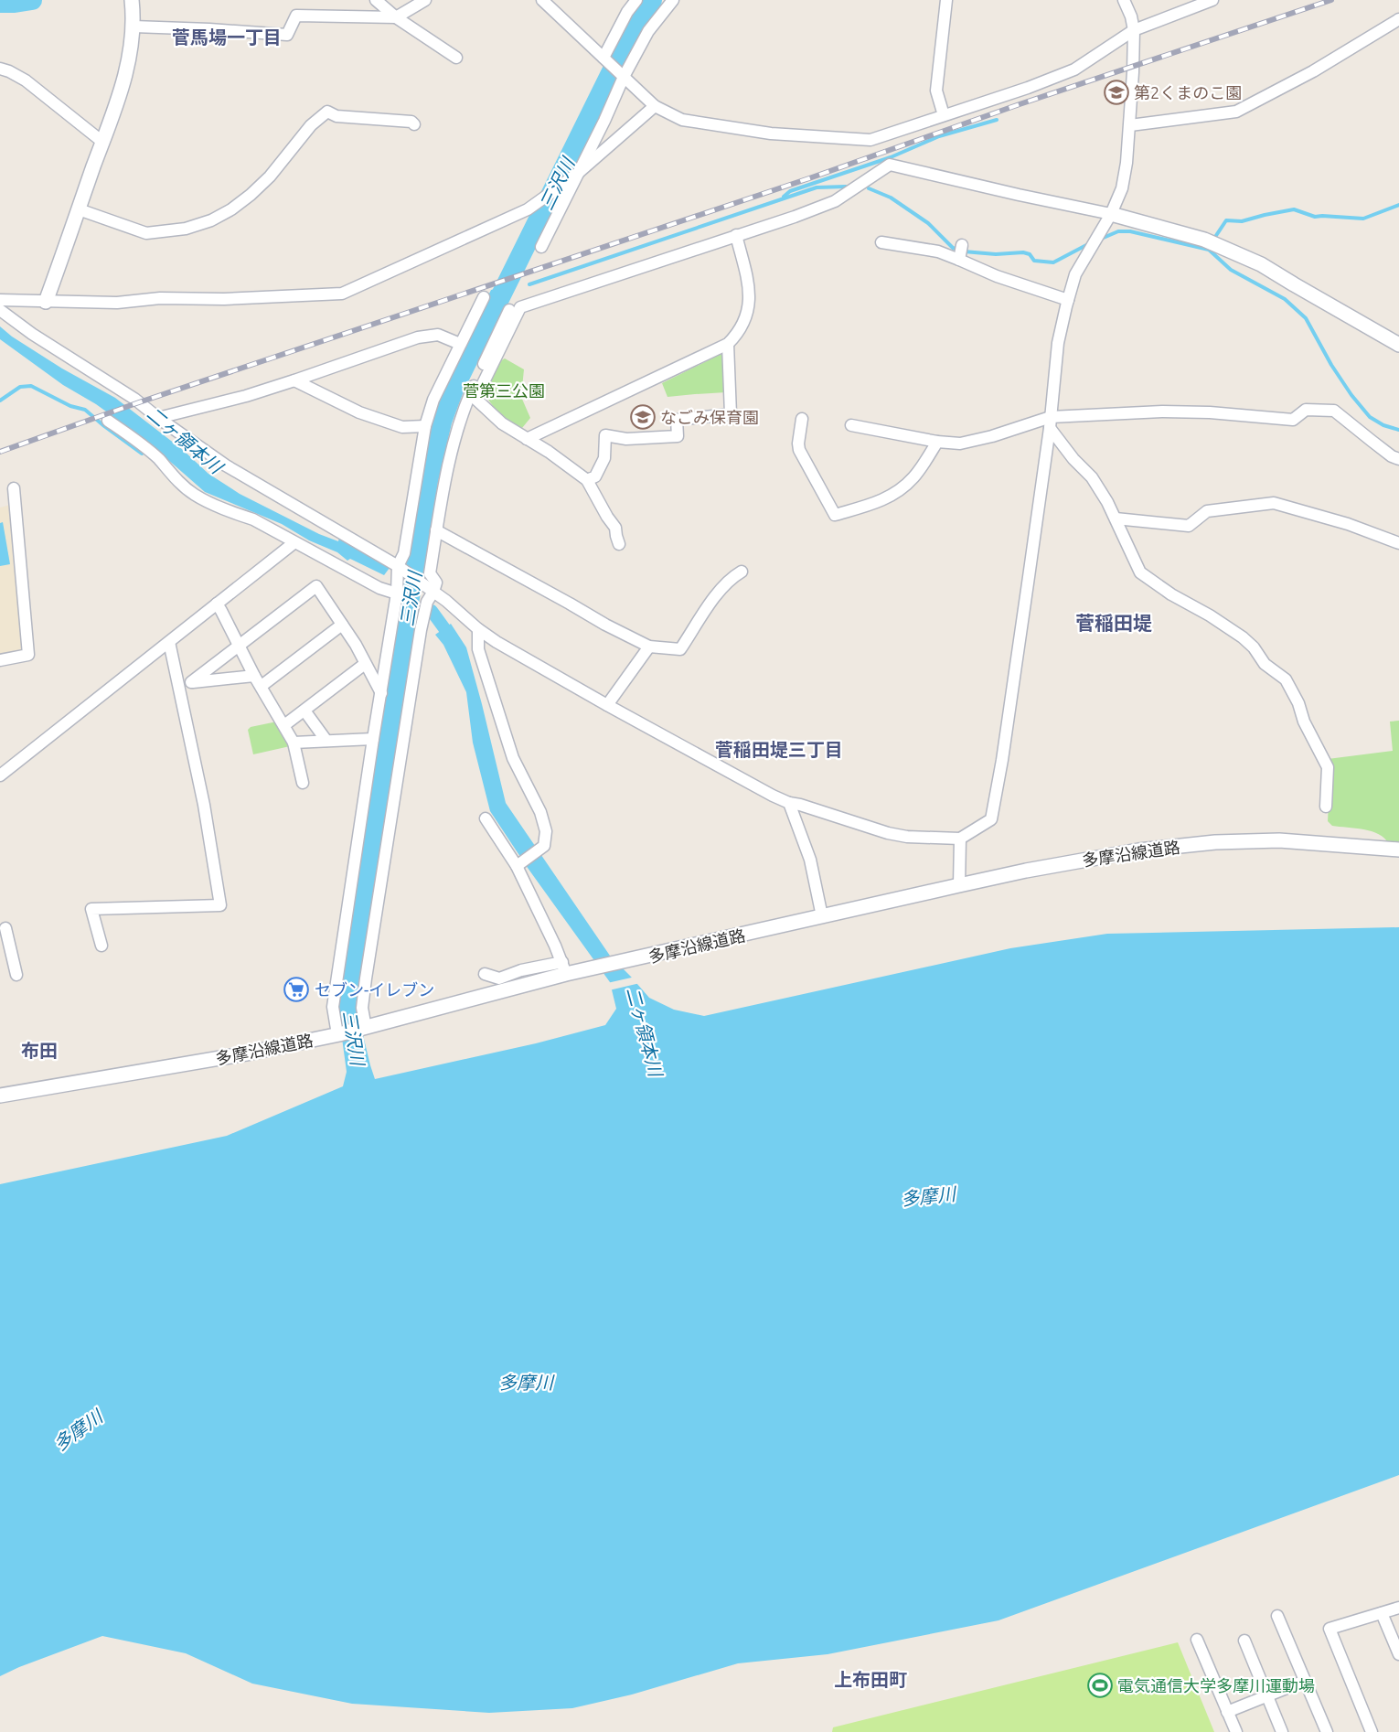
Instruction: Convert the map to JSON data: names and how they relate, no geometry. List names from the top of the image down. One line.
{"streets":{"street":["多摩沿線道路"]},"districts":["菅馬場一丁目","菅稲田堤","菅稲田堤三丁目","布田","上布田町"],"water":["三沢川","二ヶ領本川","多摩川"],"parks":["菅第三公園"],"places":{"school or university":["第2くまのこ園","なごみ保育園"],"supermarket":["セブン-イレブン"],"sports":["電気通信大学多摩川運動場"]}}
